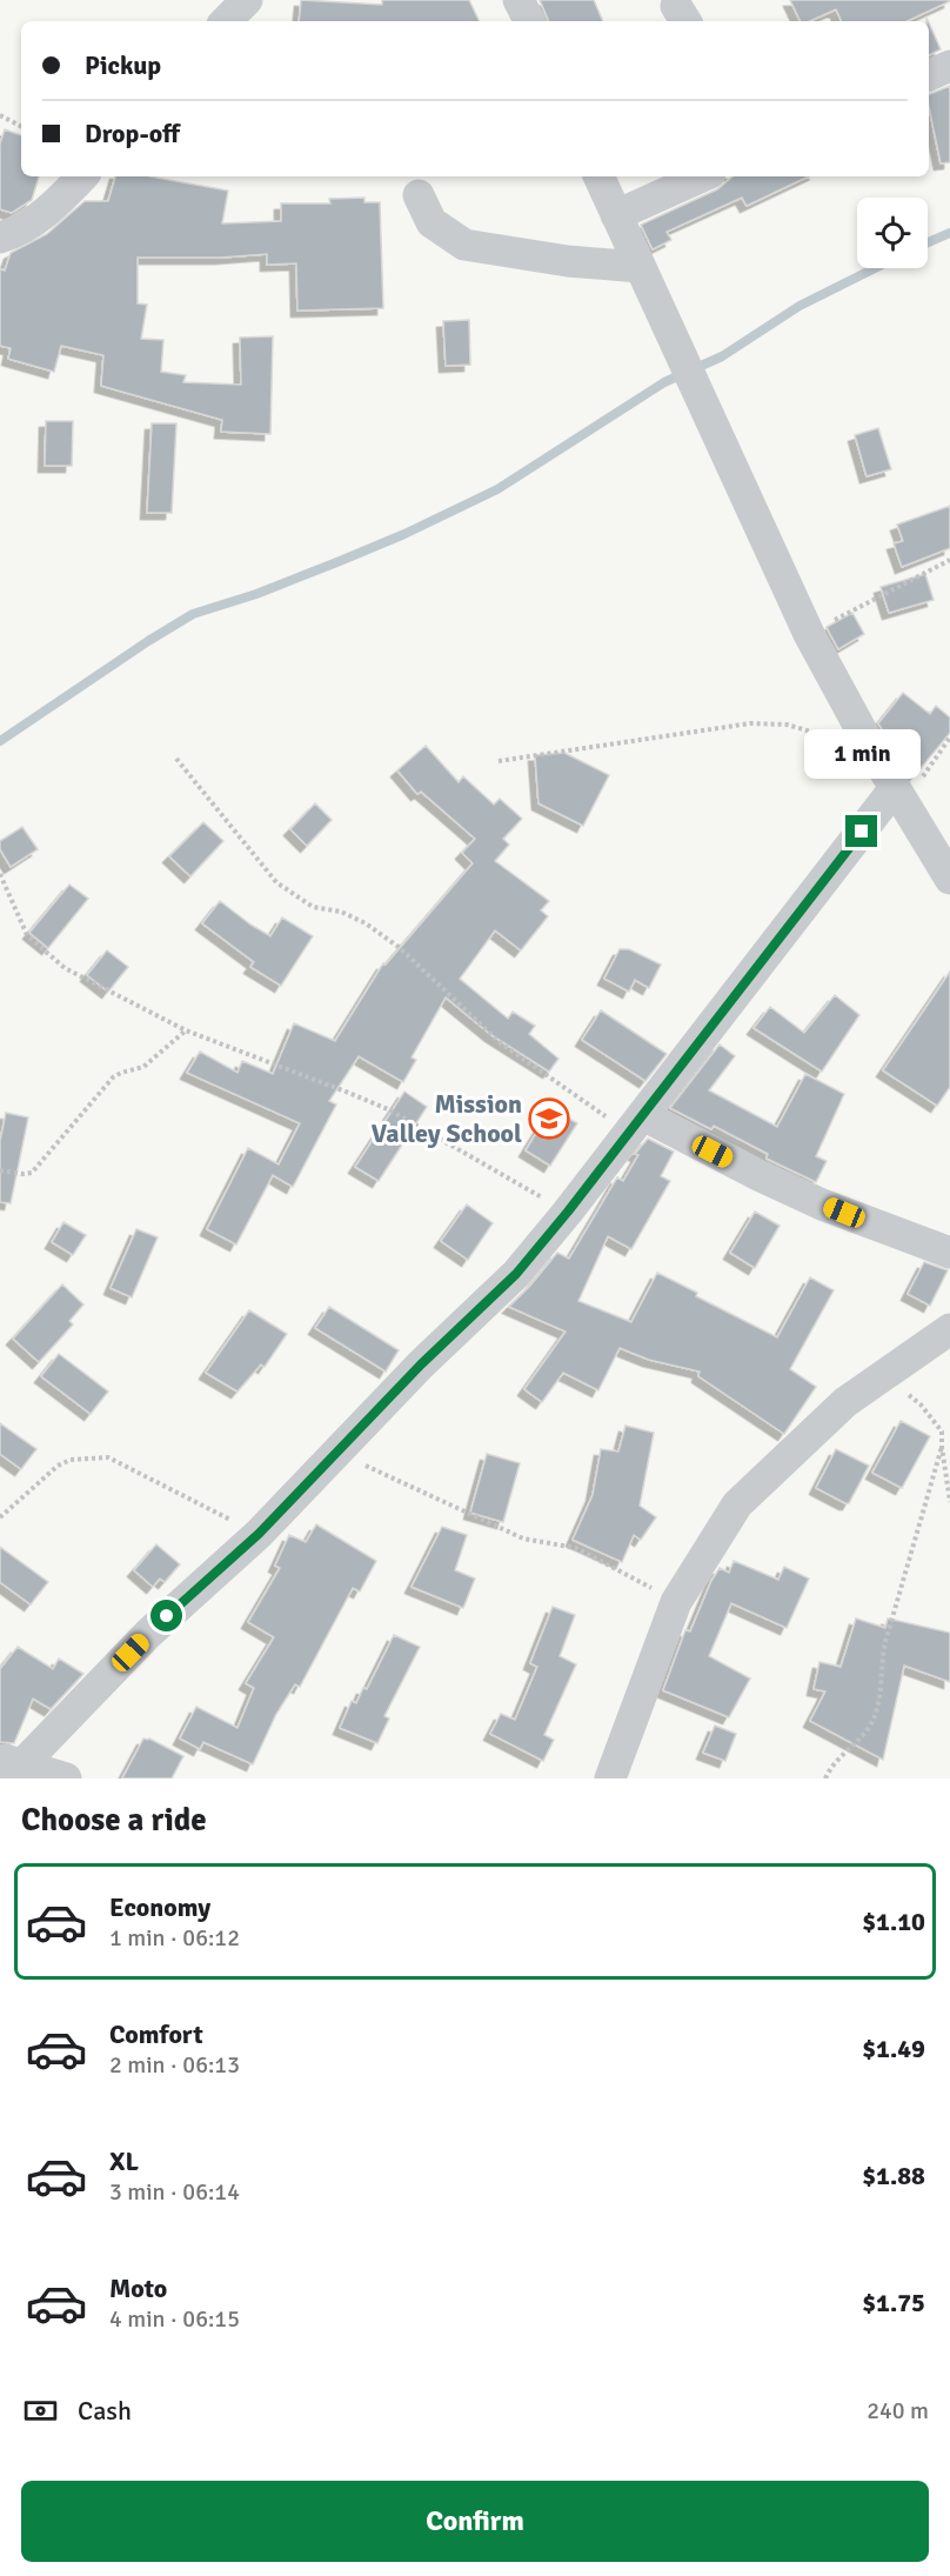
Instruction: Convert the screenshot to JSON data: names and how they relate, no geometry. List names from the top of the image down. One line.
{"places":{"school or university":["Mission Valley School"]},"page":{"banner":["Pickup","Drop-off"],"bubble":"1 min","heading":"Choose a ride","list":[{"name":"Economy","note":"1 min · 06:12","value":"$1.10"},{"name":"Comfort","note":"2 min · 06:13","value":"$1.49"},{"name":"XL","note":"3 min · 06:14","value":"$1.88"},{"name":"Moto","note":"4 min · 06:15","value":"$1.75"}],"pay":["Cash","240 m"],"buttons":"Confirm"}}
